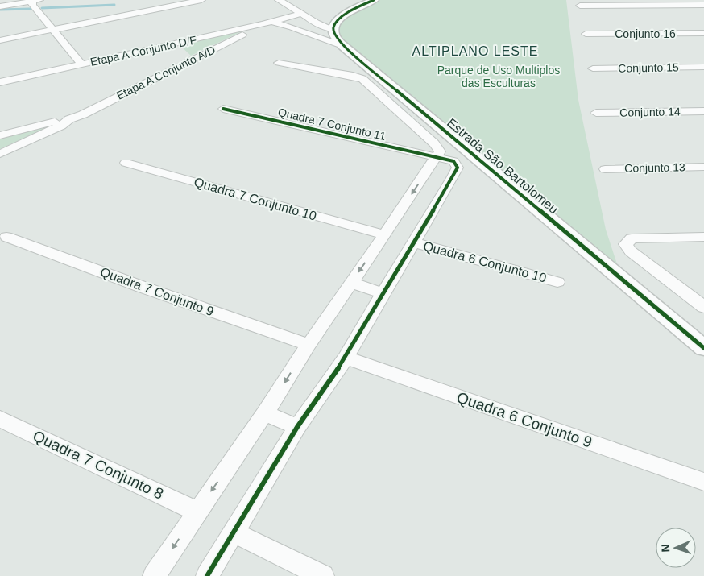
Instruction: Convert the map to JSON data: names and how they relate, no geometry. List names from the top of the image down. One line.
{"streets":{"street":["Conjunto 16","Etapa A Conjunto D/F","Conjunto 15","Etapa A Conjunto A/D","Conjunto 14","Quadra 7 Conjunto 11","Estrada São Bartolomeu","Conjunto 13","Quadra 7 Conjunto 10","Quadra 6 Conjunto 10","Quadra 7 Conjunto 9","Quadra 6 Conjunto 9","Quadra 7 Conjunto 8"]},"crossings":[["Etapa A Conjunto D/F","Etapa A Conjunto A/D"],["Quadra 7 Conjunto 11","Quadra 6 Conjunto 10"]],"districts":["ALTIPLANO LESTE"],"parks":["Parque de Uso Multiplos das Esculturas"],"north":"left"}
